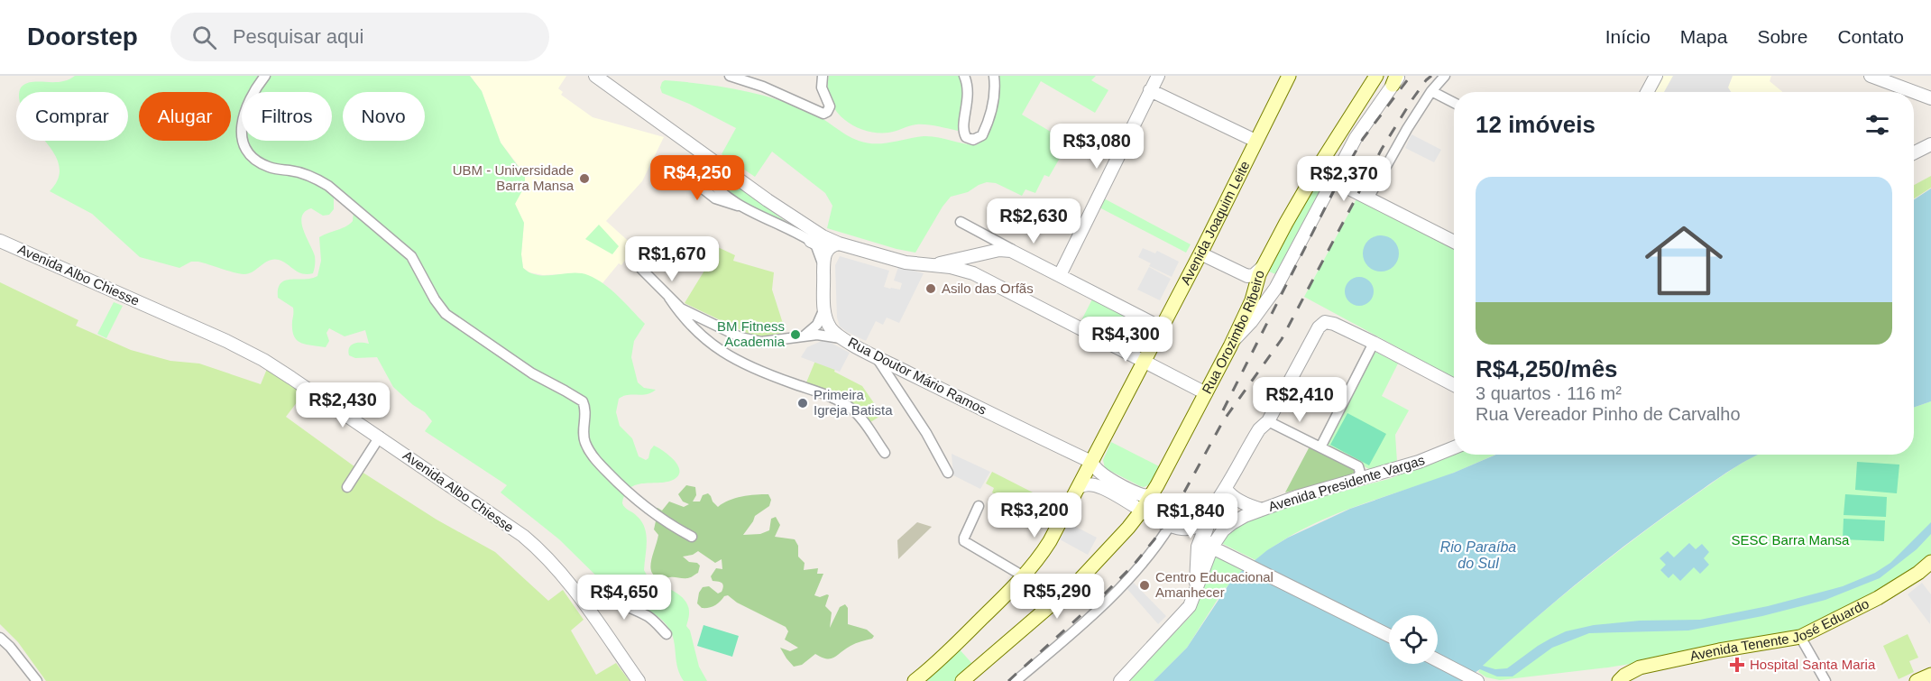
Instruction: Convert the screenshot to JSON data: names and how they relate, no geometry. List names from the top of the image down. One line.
{"streets":{"main road":["Avenida Joaquim Leite","Rua Orozimbo Ribeiro","Avenida Tenente José Eduardo"],"street":["Avenida Albo Chiesse","Rua Doutor Mário Ramos","Avenida Presidente Vargas"]},"crossings":[["Avenida Joaquim Leite","Rua Doutor Mário Ramos"],["Rua Orozimbo Ribeiro","Rua Doutor Mário Ramos"]],"water":["Rio Paraíba do Sul"],"parks":["SESC Barra Mansa"],"places":{"other":["UBM - Universidade Barra Mansa","Asilo das Orfãs","BM Fitness Academia","Primeira Igreja Batista","Centro Educacional Amanhecer"],"health":["Hospital Santa Maria"]},"page":{"header":"Doorstep","search":"Pesquisar aqui","nav":["Início","Mapa","Sobre","Contato"],"chip":["Comprar","Alugar","Filtros","Novo"],"heading":"12 imóveis","price":["R$3,080","R$4,250","R$2,370","R$2,630","R$1,670","R$4,300","R$2,410","R$2,430","R$3,200","R$1,840","R$5,290","R$4,650"],"list":[{"name":"R$4,250/mês","note":"3 quartos · 116 m² · Rua Vereador Pinho de Carvalho"}]}}
